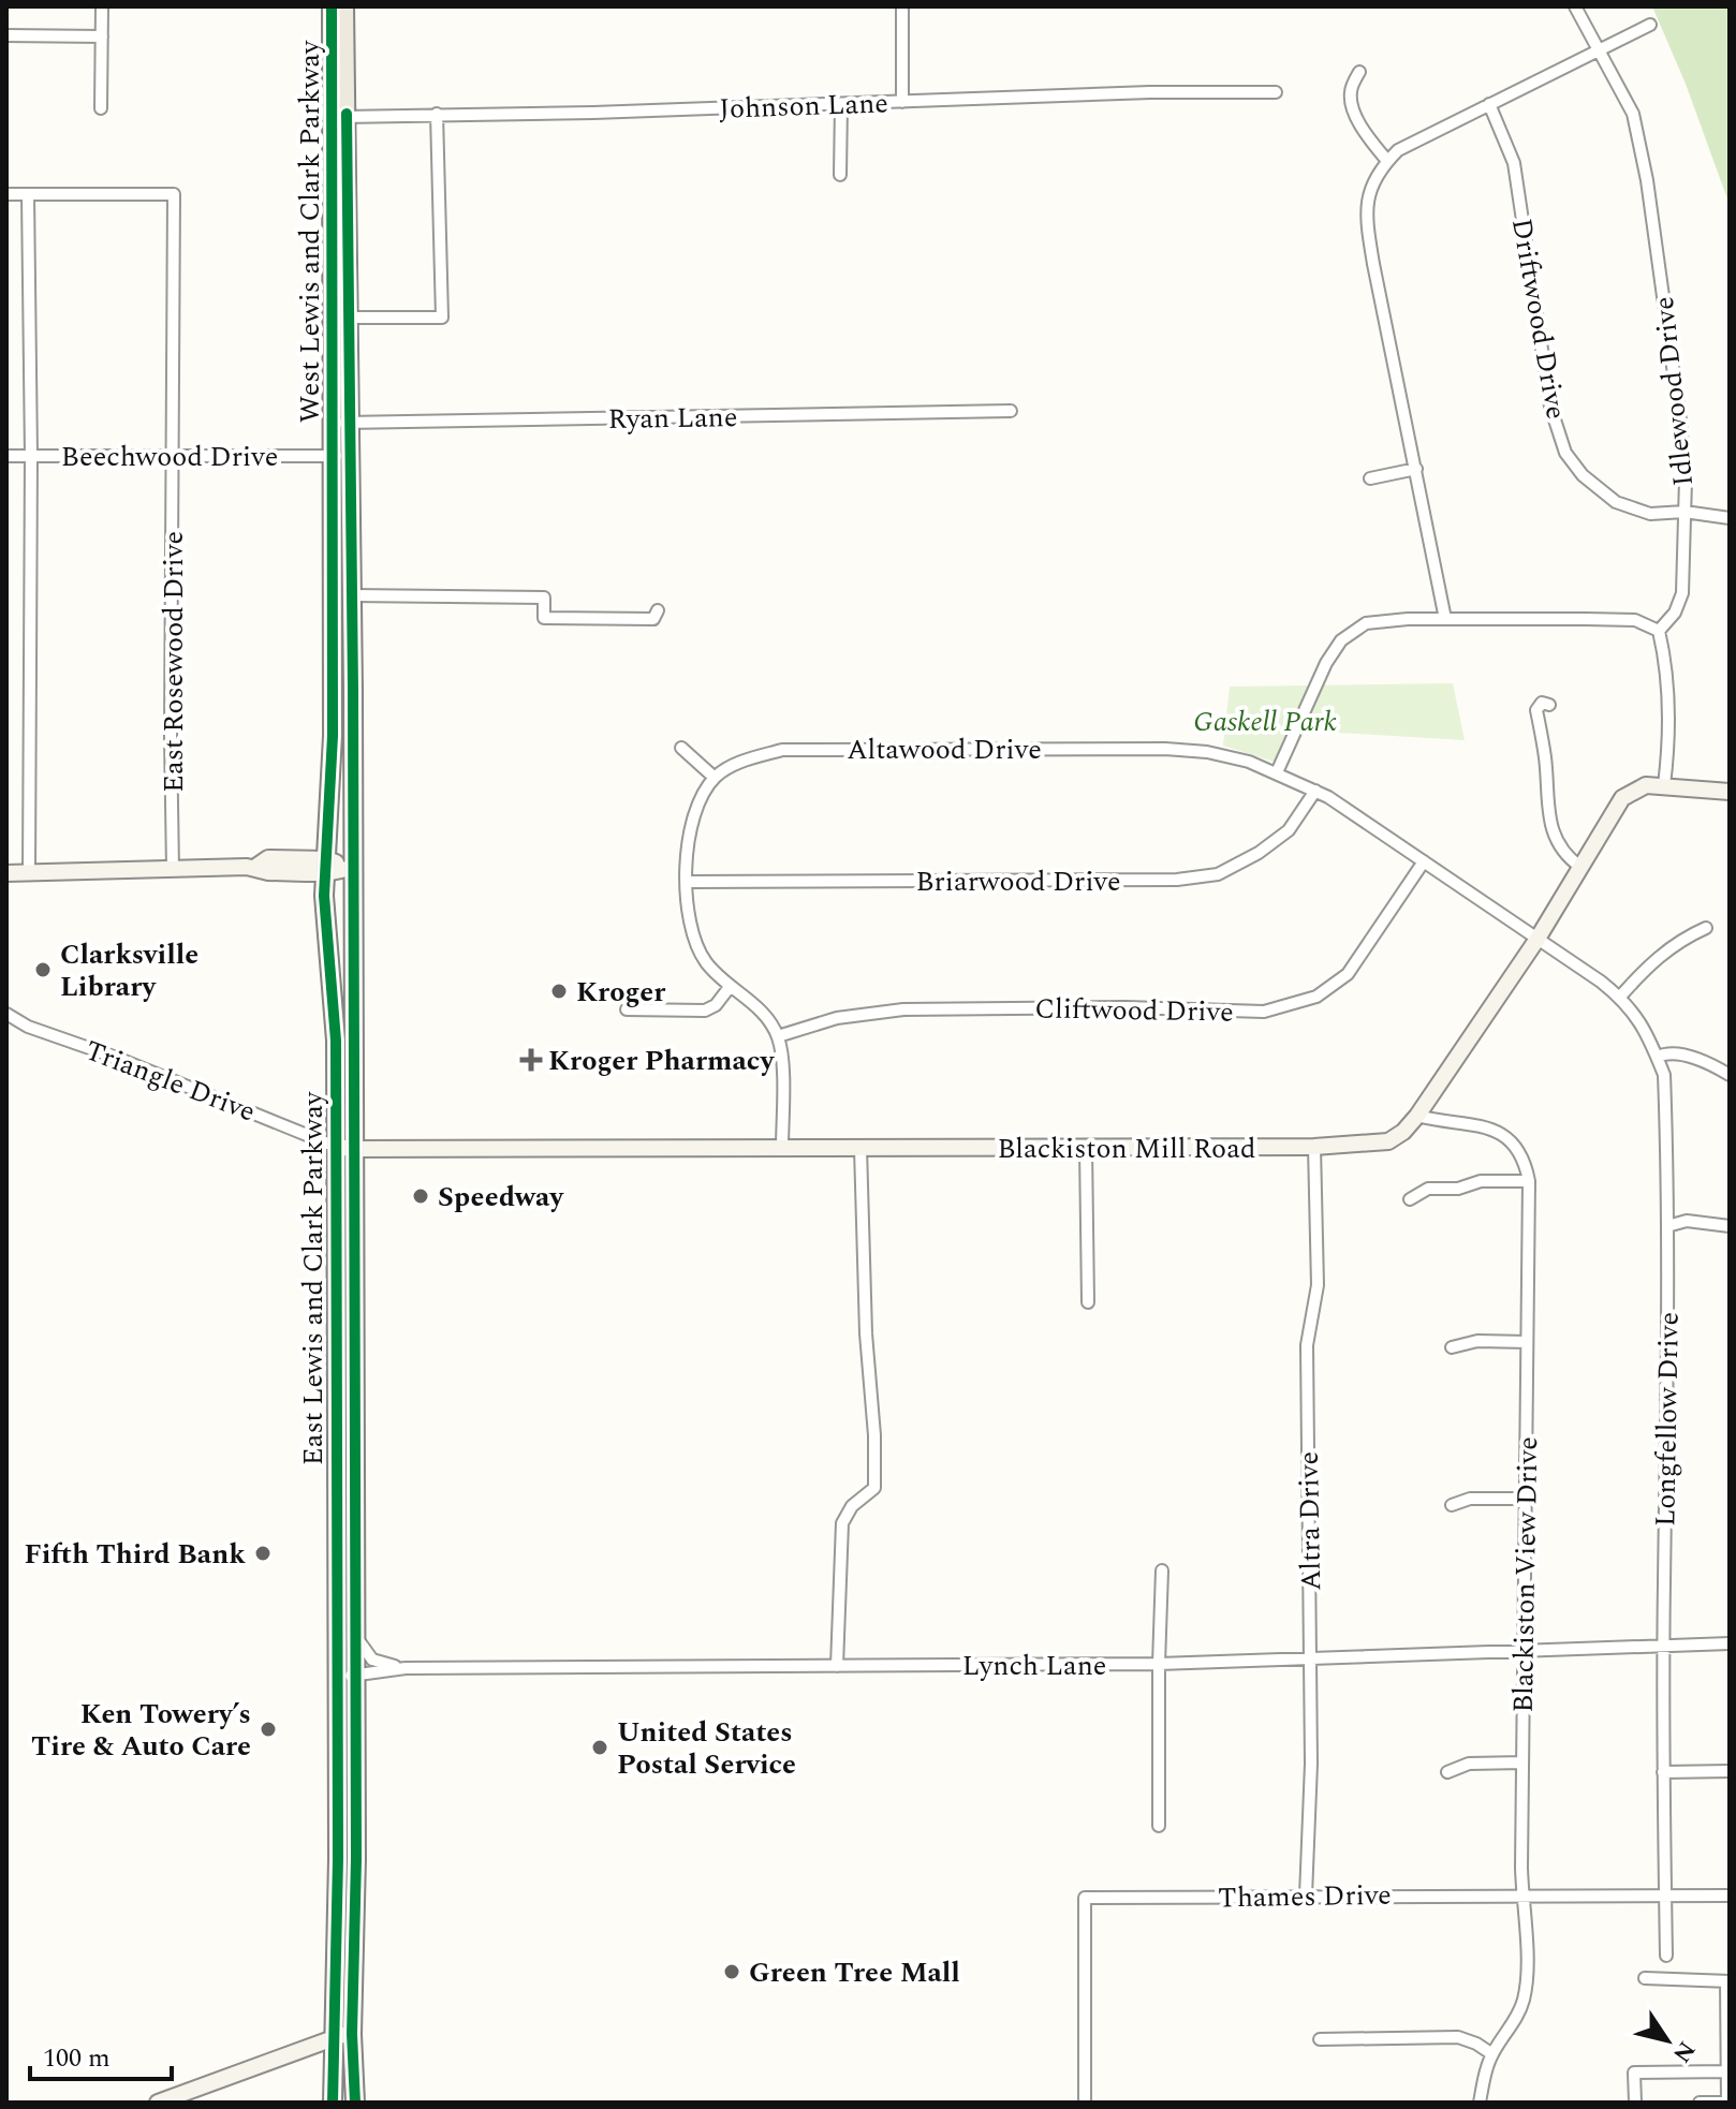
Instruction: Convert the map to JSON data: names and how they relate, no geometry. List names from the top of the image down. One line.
{"streets":{"main road":["West Lewis and Clark Parkway","Blackiston Mill Road","East Lewis and Clark Parkway"],"street":["Johnson Lane","Driftwood Drive","Idlewood Drive","Ryan Lane","Beechwood Drive","East Rosewood Drive","Altawood Drive","Briarwood Drive","Cliftwood Drive","Triangle Drive","Longfellow Drive","Altra Drive","Blackiston View Drive","Lynch Lane","Thames Drive"]},"crossings":[["Johnson Lane","West Lewis and Clark Parkway"],["West Lewis and Clark Parkway","Ryan Lane"],["West Lewis and Clark Parkway","Beechwood Drive"],["West Lewis and Clark Parkway","East Lewis and Clark Parkway"],["Driftwood Drive","Idlewood Drive"],["Beechwood Drive","East Rosewood Drive"],["Beechwood Drive","East Lewis and Clark Parkway"],["Altawood Drive","Briarwood Drive"],["Altawood Drive","Cliftwood Drive"],["Altawood Drive","Blackiston Mill Road"],["Altawood Drive","Longfellow Drive"],["Triangle Drive","Blackiston Mill Road"],["Triangle Drive","East Lewis and Clark Parkway"],["Blackiston Mill Road","East Lewis and Clark Parkway"],["Blackiston Mill Road","Longfellow Drive"],["Blackiston Mill Road","Altra Drive"],["Blackiston Mill Road","Blackiston View Drive"],["East Lewis and Clark Parkway","Lynch Lane"],["Longfellow Drive","Lynch Lane"],["Longfellow Drive","Thames Drive"],["Altra Drive","Lynch Lane"],["Altra Drive","Thames Drive"],["Blackiston View Drive","Lynch Lane"],["Blackiston View Drive","Thames Drive"]],"parks":["Gaskell Park"],"places":{"other":["Clarksville Library","Kroger","Speedway","Fifth Third Bank","Ken Towery’s Tire & Auto Care","United States Postal Service","Green Tree Mall"],"health":["Kroger Pharmacy"]},"scale_bar":"100 m","north":"bottom right"}
